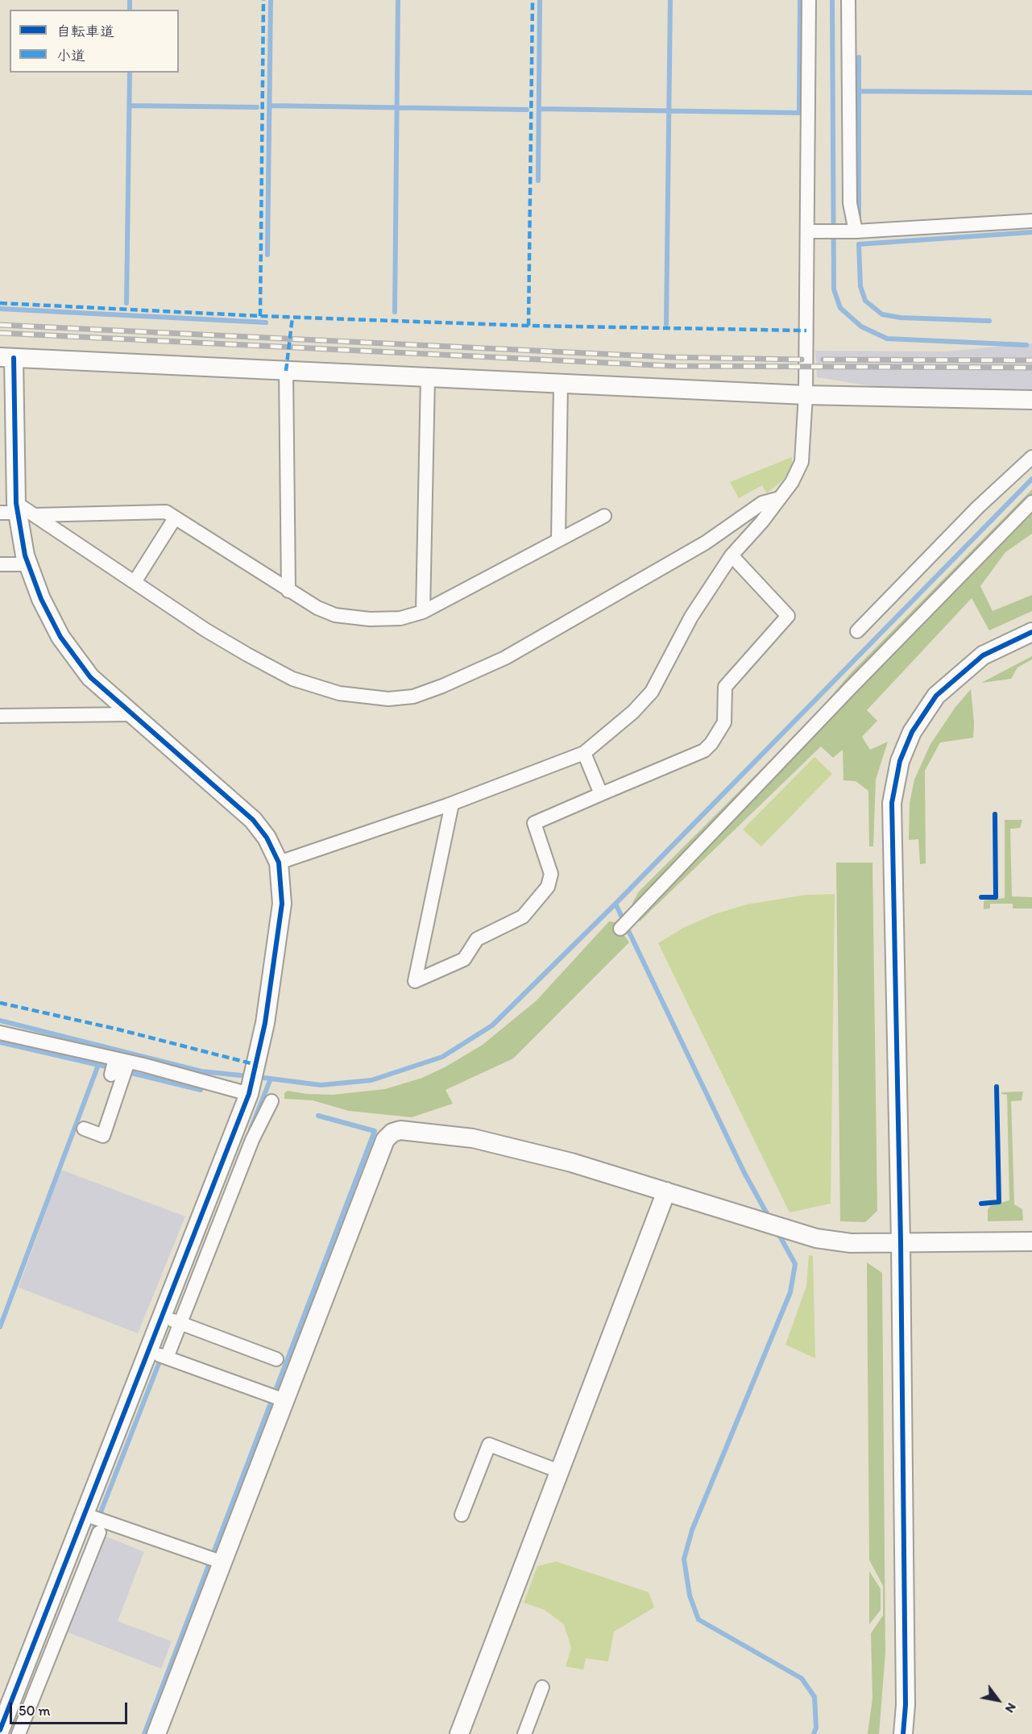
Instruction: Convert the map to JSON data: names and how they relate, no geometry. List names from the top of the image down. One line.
{"legend":["自転車道","小道"],"scale_bar":"50 m","north":"bottom right"}
